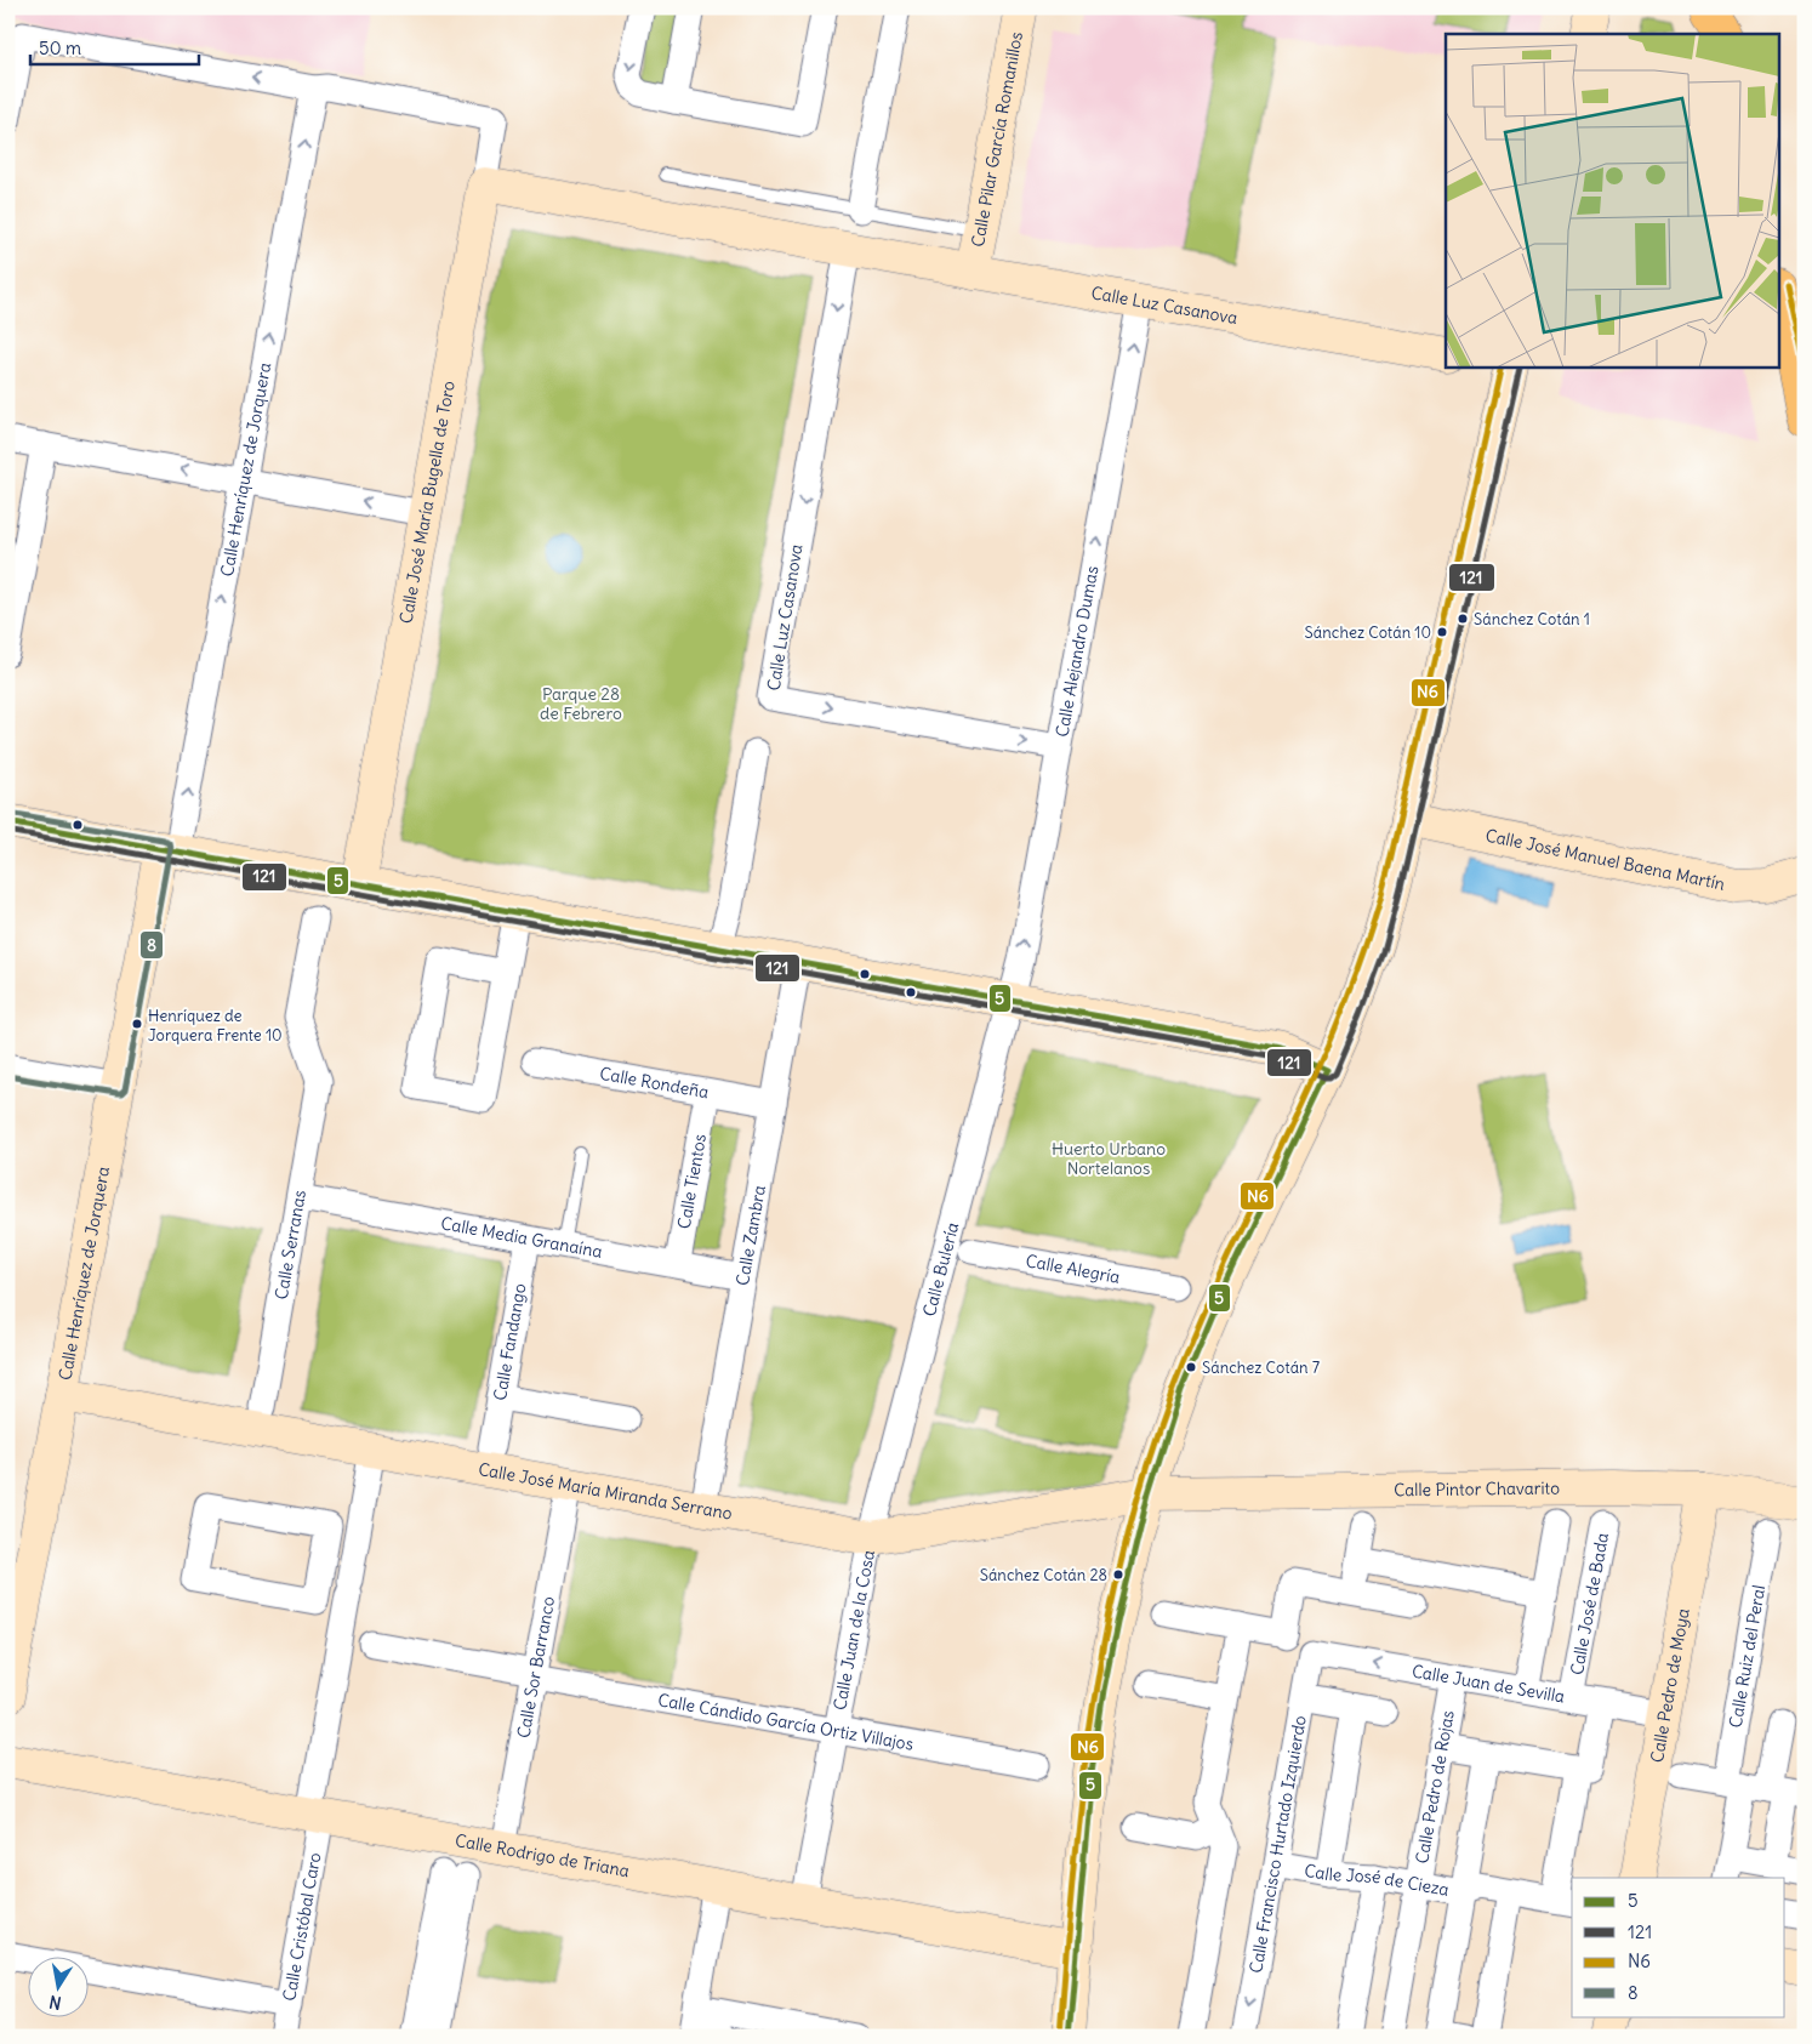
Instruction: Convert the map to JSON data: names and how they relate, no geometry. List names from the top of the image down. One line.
{"streets":{"street":["Calle Pilar García Romanillos","Calle Luz Casanova","Calle Henríquez de Jorquera","Calle José María Bugella de Toro","Calle Alejandro Dumas","Calle José Manuel Baena Martín","Calle Rondeña","Calle Tientos","Calle Zambra","Calle Media Granaína","Calle Serranas","Calle Alegría","Calle Bulería","Calle Fandango","Calle Pintor Chavarito","Calle José María Miranda Serrano","Calle José de Bada","Calle Juan de la Cosa","Calle Ruiz del Peral","Calle Sor Barranco","Calle Juan de Sevilla","Calle Pedro de Moya","Calle Cándido García Ortiz Villajos","Calle Pedro de Rojas","Calle Francisco Hurtado Izquierdo","Calle Rodrigo de Triana","Calle José de Cieza","Calle Cristóbal Caro"]},"crossings":[["Calle Pilar García Romanillos","Calle Luz Casanova"],["Calle Luz Casanova","Calle José María Bugella de Toro"],["Calle Luz Casanova","Calle Alejandro Dumas"],["Calle Henríquez de Jorquera","Calle José María Bugella de Toro"],["Calle Henríquez de Jorquera","Calle José María Miranda Serrano"],["Calle Alejandro Dumas","Calle Bulería"],["Calle Rondeña","Calle Zambra"],["Calle Zambra","Calle Media Granaína"],["Calle Zambra","Calle José María Miranda Serrano"],["Calle Media Granaína","Calle Serranas"],["Calle Media Granaína","Calle Fandango"],["Calle Bulería","Calle José María Miranda Serrano"],["Calle Bulería","Calle Juan de la Cosa"],["Calle Pintor Chavarito","Calle José María Miranda Serrano"],["Calle Pintor Chavarito","Calle Pedro de Moya"],["Calle José María Miranda Serrano","Calle Juan de la Cosa"],["Calle José María Miranda Serrano","Calle Sor Barranco"],["Calle José María Miranda Serrano","Calle Cristóbal Caro"],["Calle Juan de la Cosa","Calle Cándido García Ortiz Villajos"],["Calle Juan de la Cosa","Calle Rodrigo de Triana"],["Calle Sor Barranco","Calle Cándido García Ortiz Villajos"],["Calle Sor Barranco","Calle Rodrigo de Triana"],["Calle Juan de Sevilla","Calle Pedro de Moya"],["Calle Juan de Sevilla","Calle Francisco Hurtado Izquierdo"],["Calle Pedro de Rojas","Calle José de Cieza"],["Calle Rodrigo de Triana","Calle Cristóbal Caro"]],"one_way":["Calle Henríquez de Jorquera","Calle Alejandro Dumas"],"parks":["Parque 28 de Febrero","Huerto Urbano Nortelanos"],"places":["Sánchez Cotán 1","Sánchez Cotán 10","Henríquez de Jorquera Frente 10","Sánchez Cotán 7","Sánchez Cotán 28"],"lines":["transit line N6","transit line 121","transit line 8","transit line 5"],"legend":["5","121","N6","8"],"scale_bar":"50 m","north":"bottom"}
